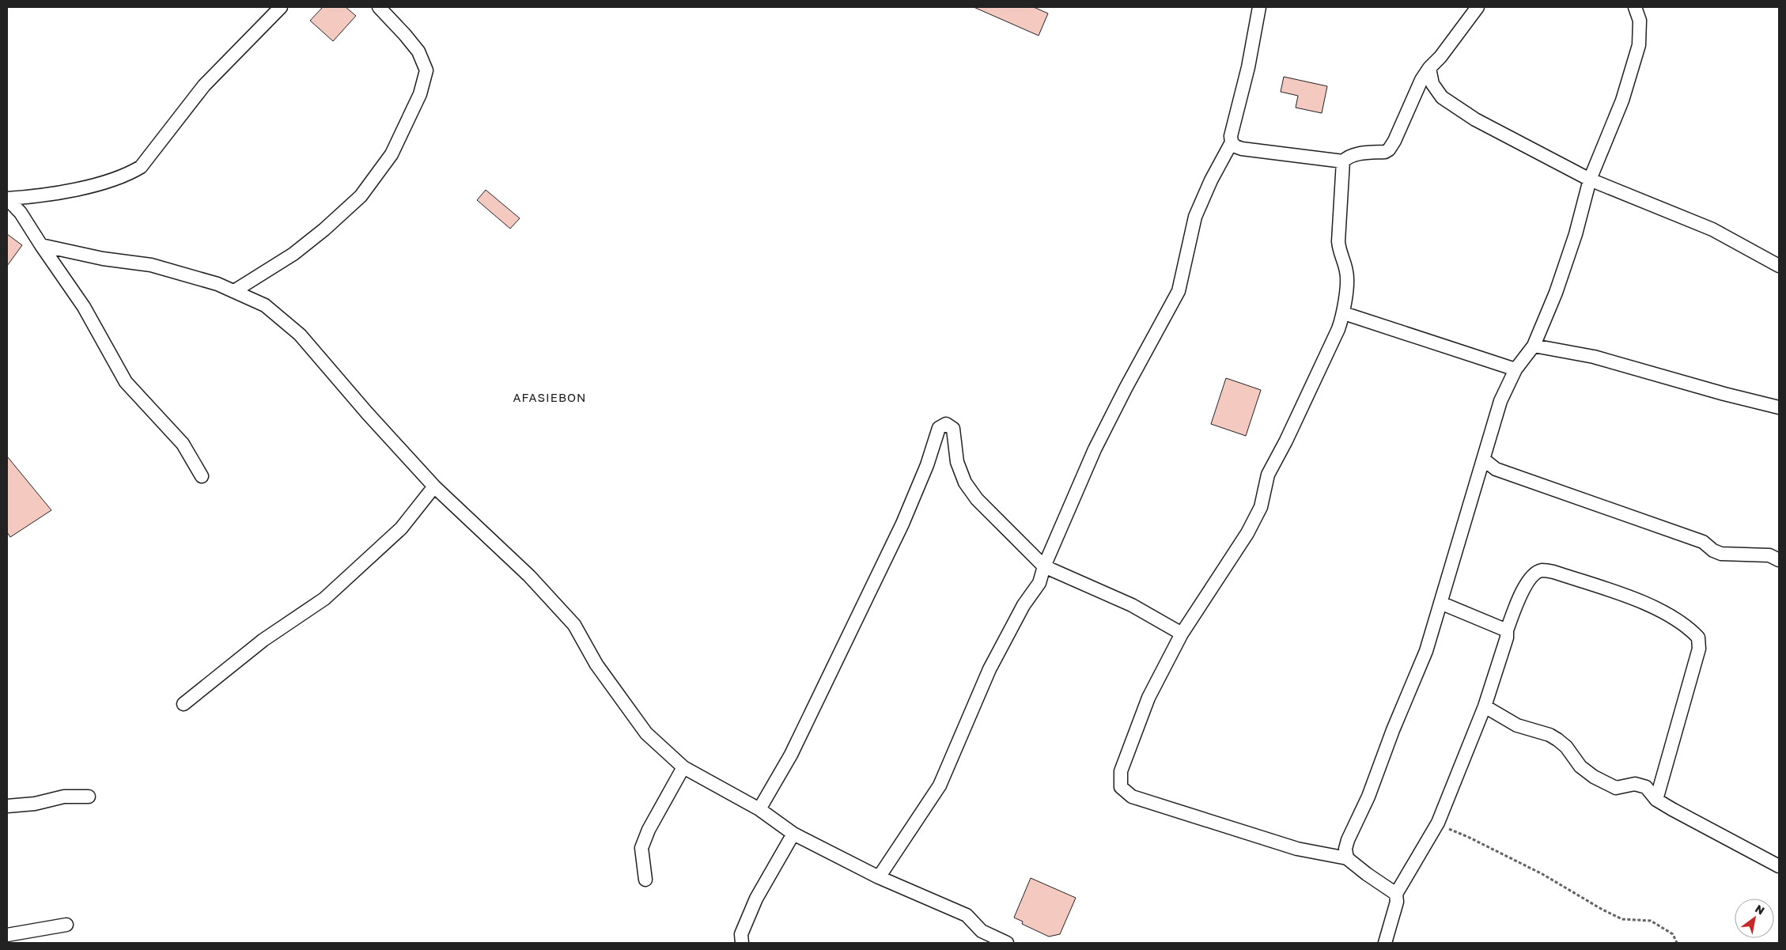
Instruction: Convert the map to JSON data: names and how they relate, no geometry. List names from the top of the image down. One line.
{"districts":["AFASIEBON"],"north":"top right"}
